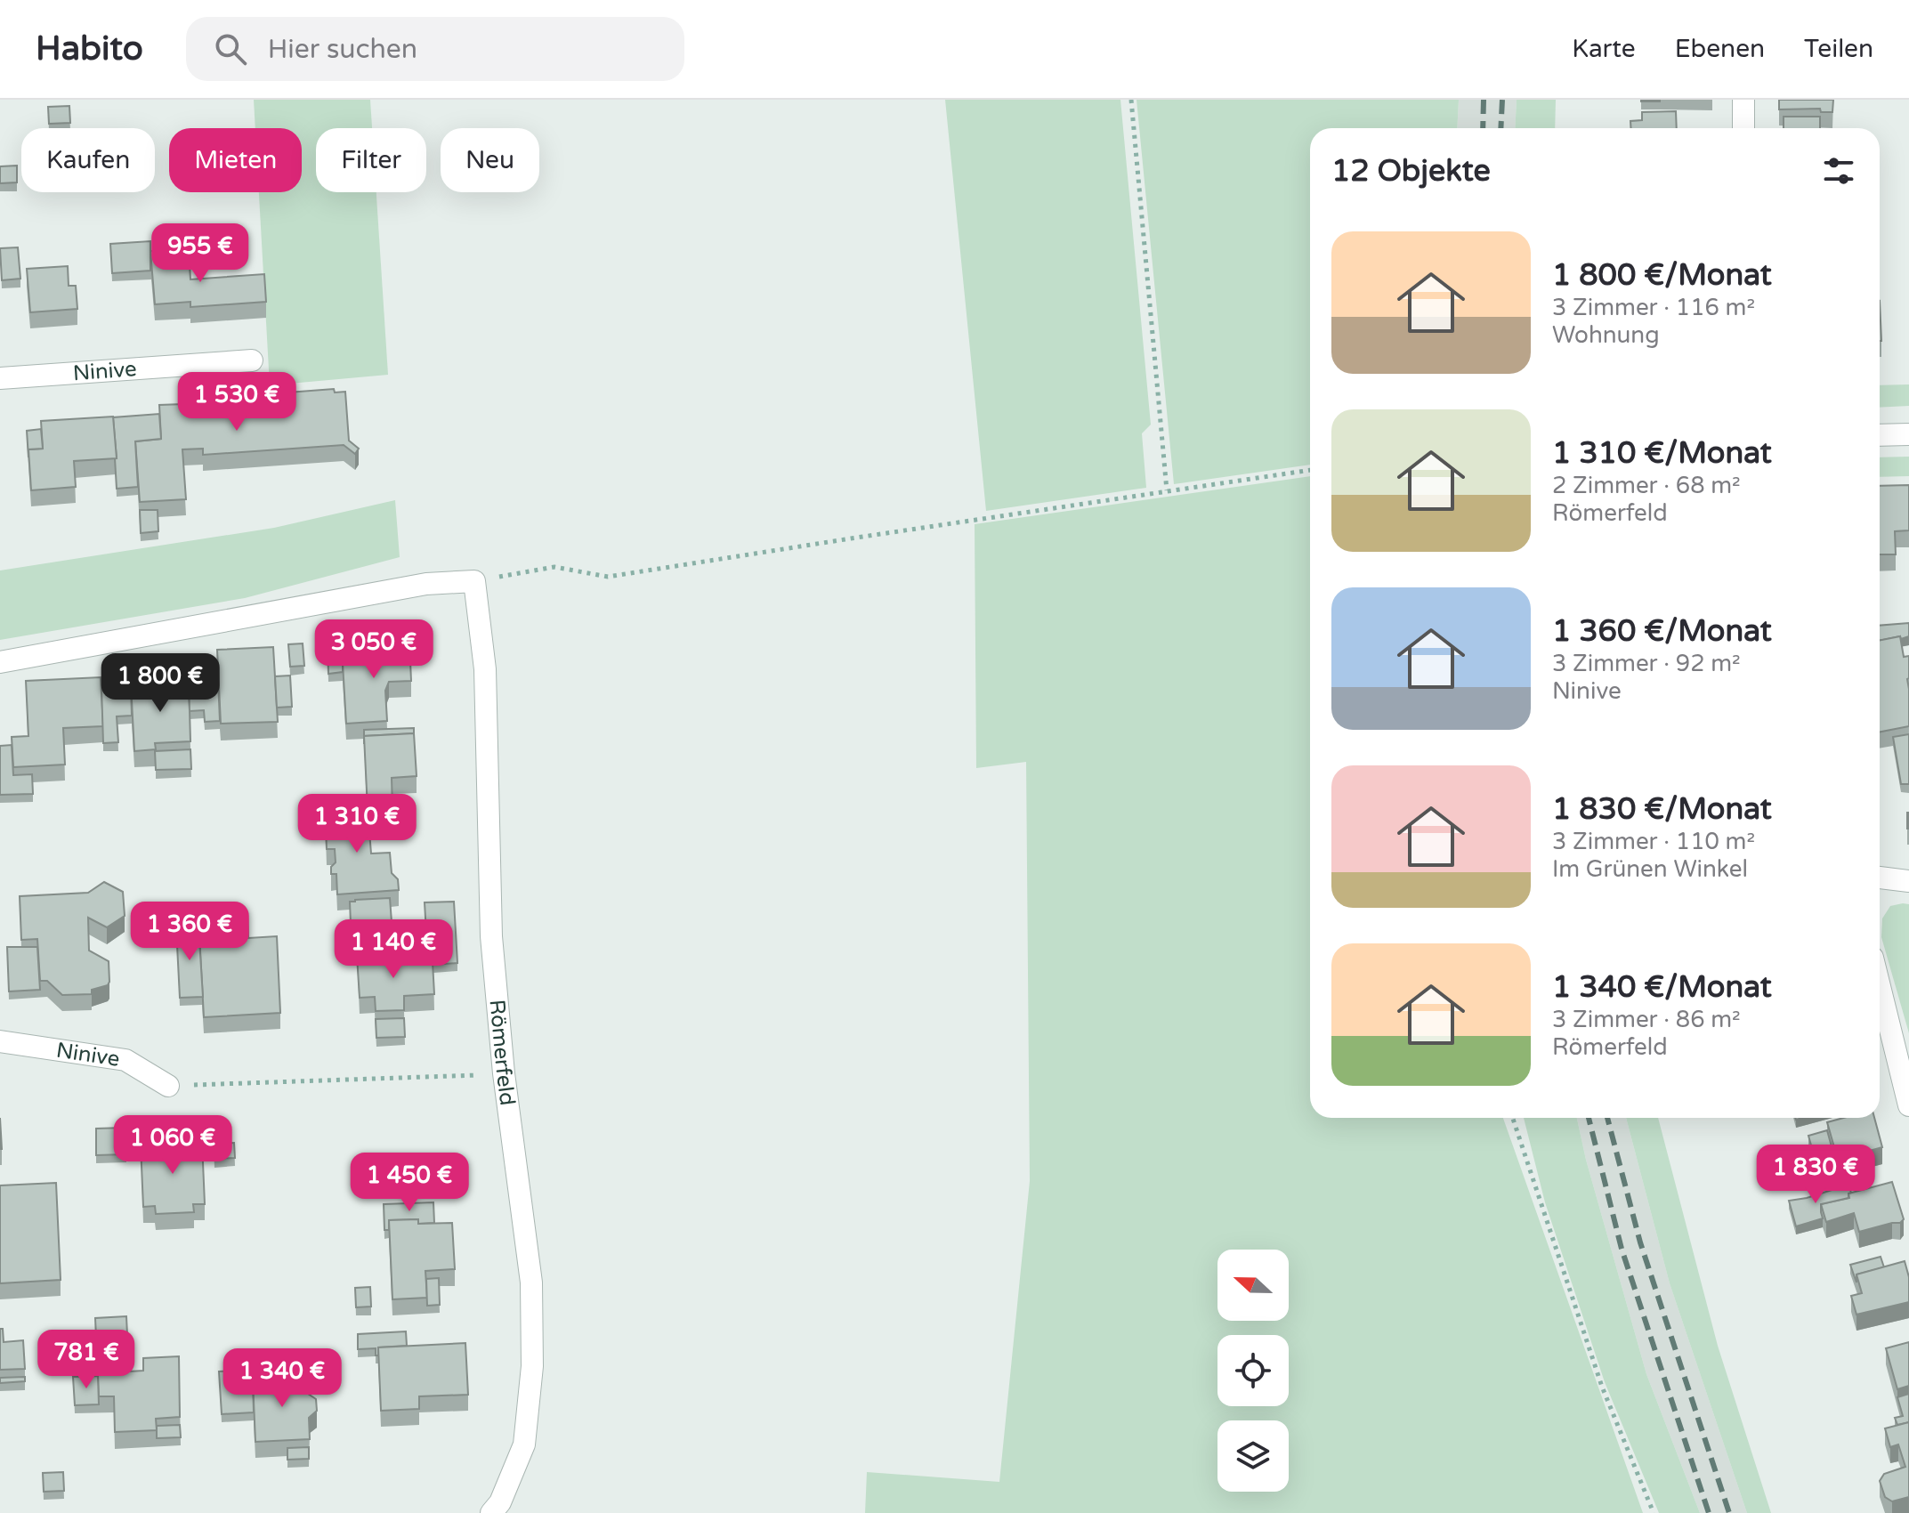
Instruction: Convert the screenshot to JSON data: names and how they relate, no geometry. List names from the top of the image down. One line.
{"streets":{"street":["Ninive","Römerfeld"]},"north":"left","page":{"header":"Habito","search":"Hier suchen","nav":["Karte","Ebenen","Teilen"],"chip":["Kaufen","Mieten","Filter","Neu"],"heading":"12 Objekte","list":[{"name":"1 800 €/Monat","note":"3 Zimmer · 116 m² · Wohnung"},{"name":"1 310 €/Monat","note":"2 Zimmer · 68 m² · Römerfeld"},{"name":"1 360 €/Monat","note":"3 Zimmer · 92 m² · Ninive"},{"name":"1 830 €/Monat","note":"3 Zimmer · 110 m² · Im Grünen Winkel"},{"name":"1 340 €/Monat","note":"3 Zimmer · 86 m² · Römerfeld"}],"price":["955 €","1 530 €","3 050 €","1 800 €","1 310 €","1 360 €","1 140 €","1 060 €","1 830 €","1 450 €","781 €","1 340 €"]}}
